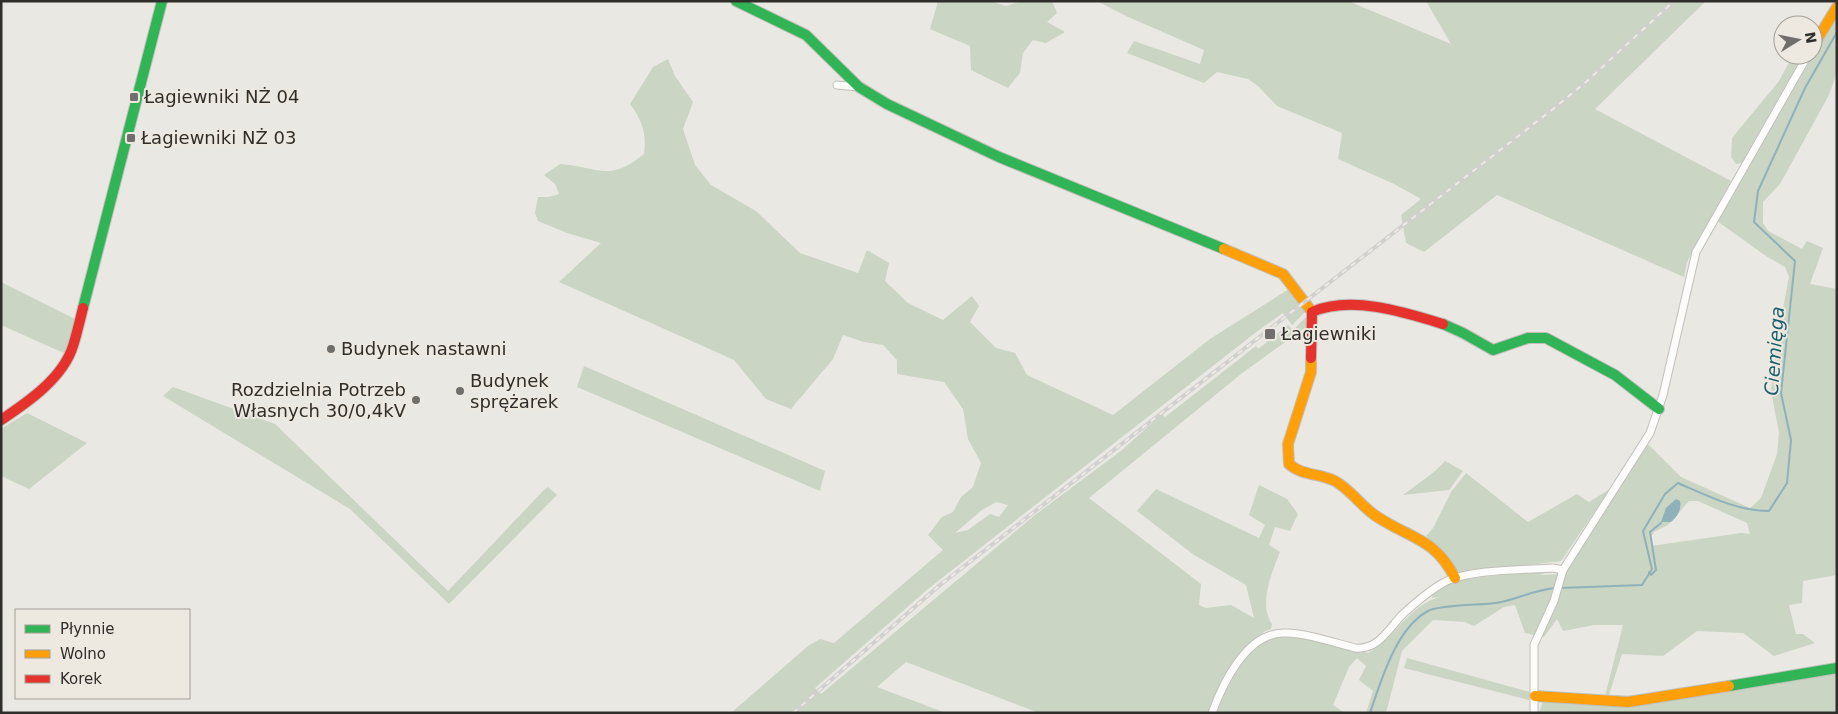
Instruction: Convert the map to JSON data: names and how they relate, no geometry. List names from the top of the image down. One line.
{"water":["Ciemięga"],"places":{"transit":["Łagiewniki NŻ 04","Łagiewniki NŻ 03","Łagiewniki"],"other":["Budynek nastawni","Budynek sprężarek","Rozdzielnia Potrzeb Własnych 30/0,4kV"]},"legend":["Płynnie","Wolno","Korek"],"north":"right"}
